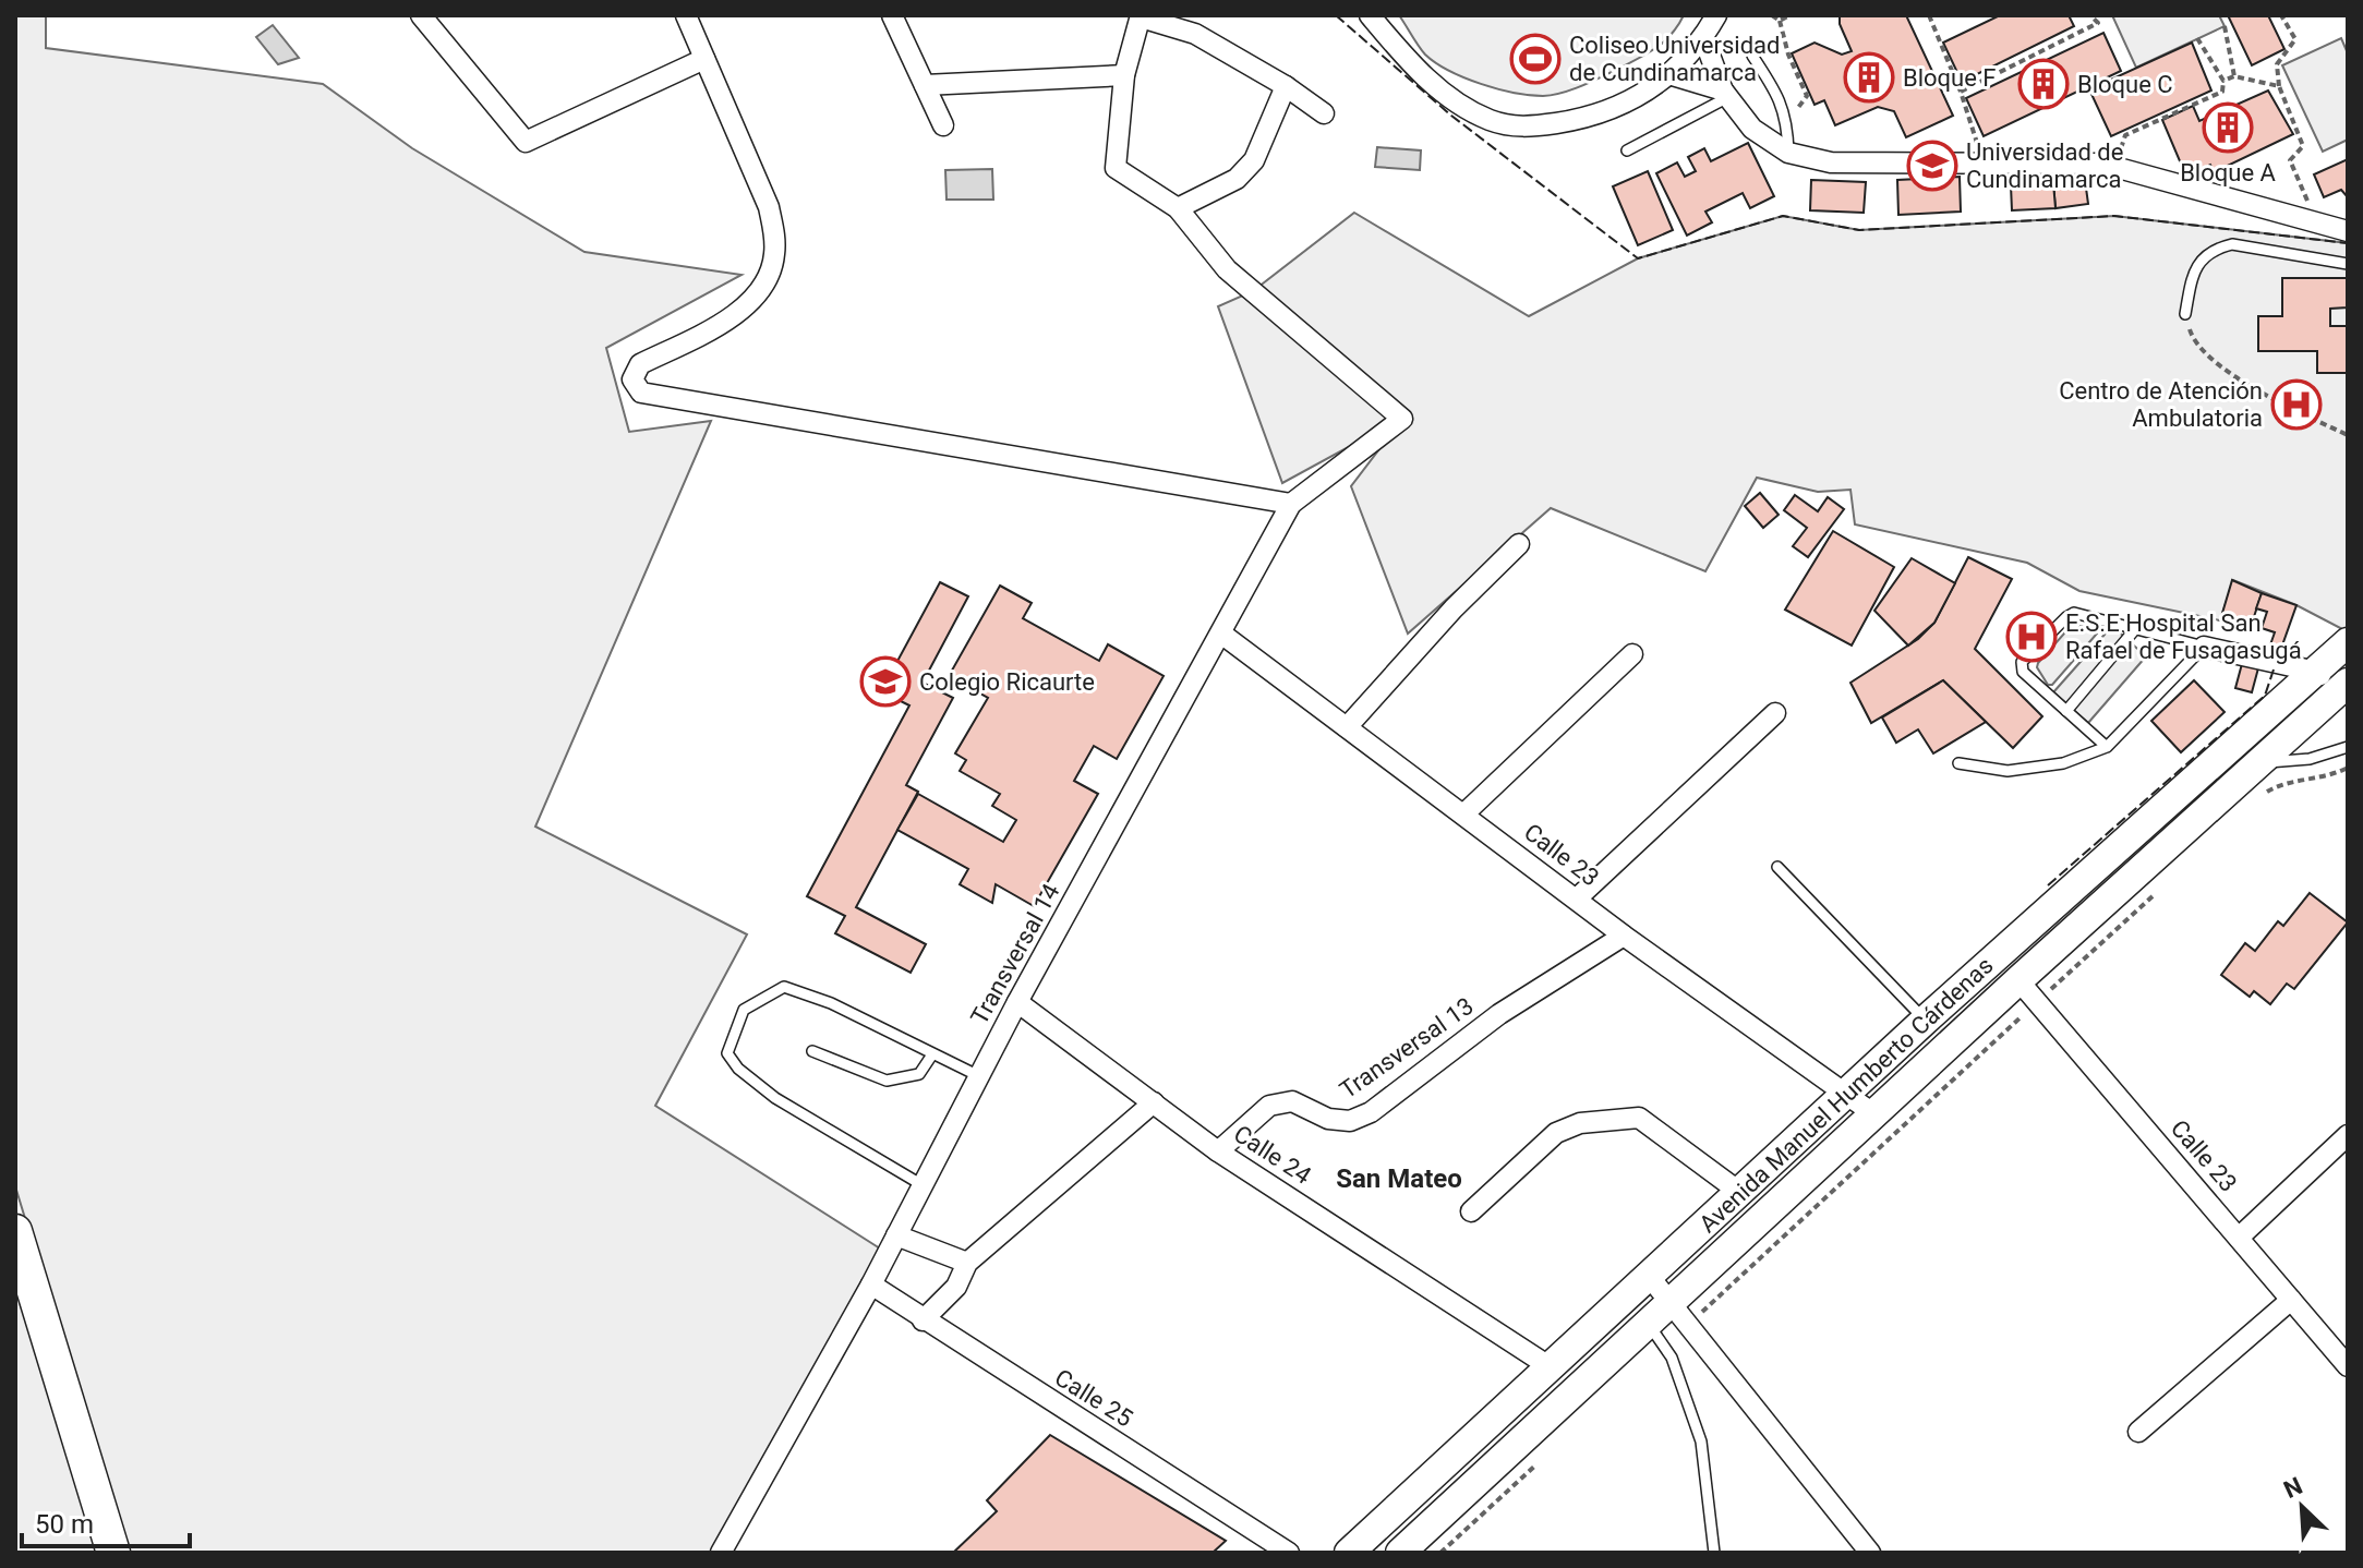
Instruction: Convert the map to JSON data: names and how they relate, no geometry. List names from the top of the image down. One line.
{"streets":{"main road":["Avenida Manuel Humberto Cárdenas"],"street":["Calle 23","Transversal 14","Transversal 13","Calle 24","Calle 25"]},"crossings":[["Calle 23","Transversal 14"],["Calle 23","Transversal 13"],["Calle 23","Avenida Manuel Humberto Cárdenas"],["Transversal 14","Calle 24"],["Transversal 14","Calle 25"],["Transversal 13","Calle 24"],["Avenida Manuel Humberto Cárdenas","Calle 24"]],"districts":["San Mateo"],"places":{"sports":["Coliseo Universidad de Cundinamarca"],"building":["Bloque F","Bloque C","Bloque A"],"school or university":["Universidad de Cundinamarca","Colegio Ricaurte"],"hospital":["Centro de Atención Ambulatoria","E.S.E Hospital San Rafael de Fusagasugá"]},"scale_bar":"50 m","north":"top left"}
